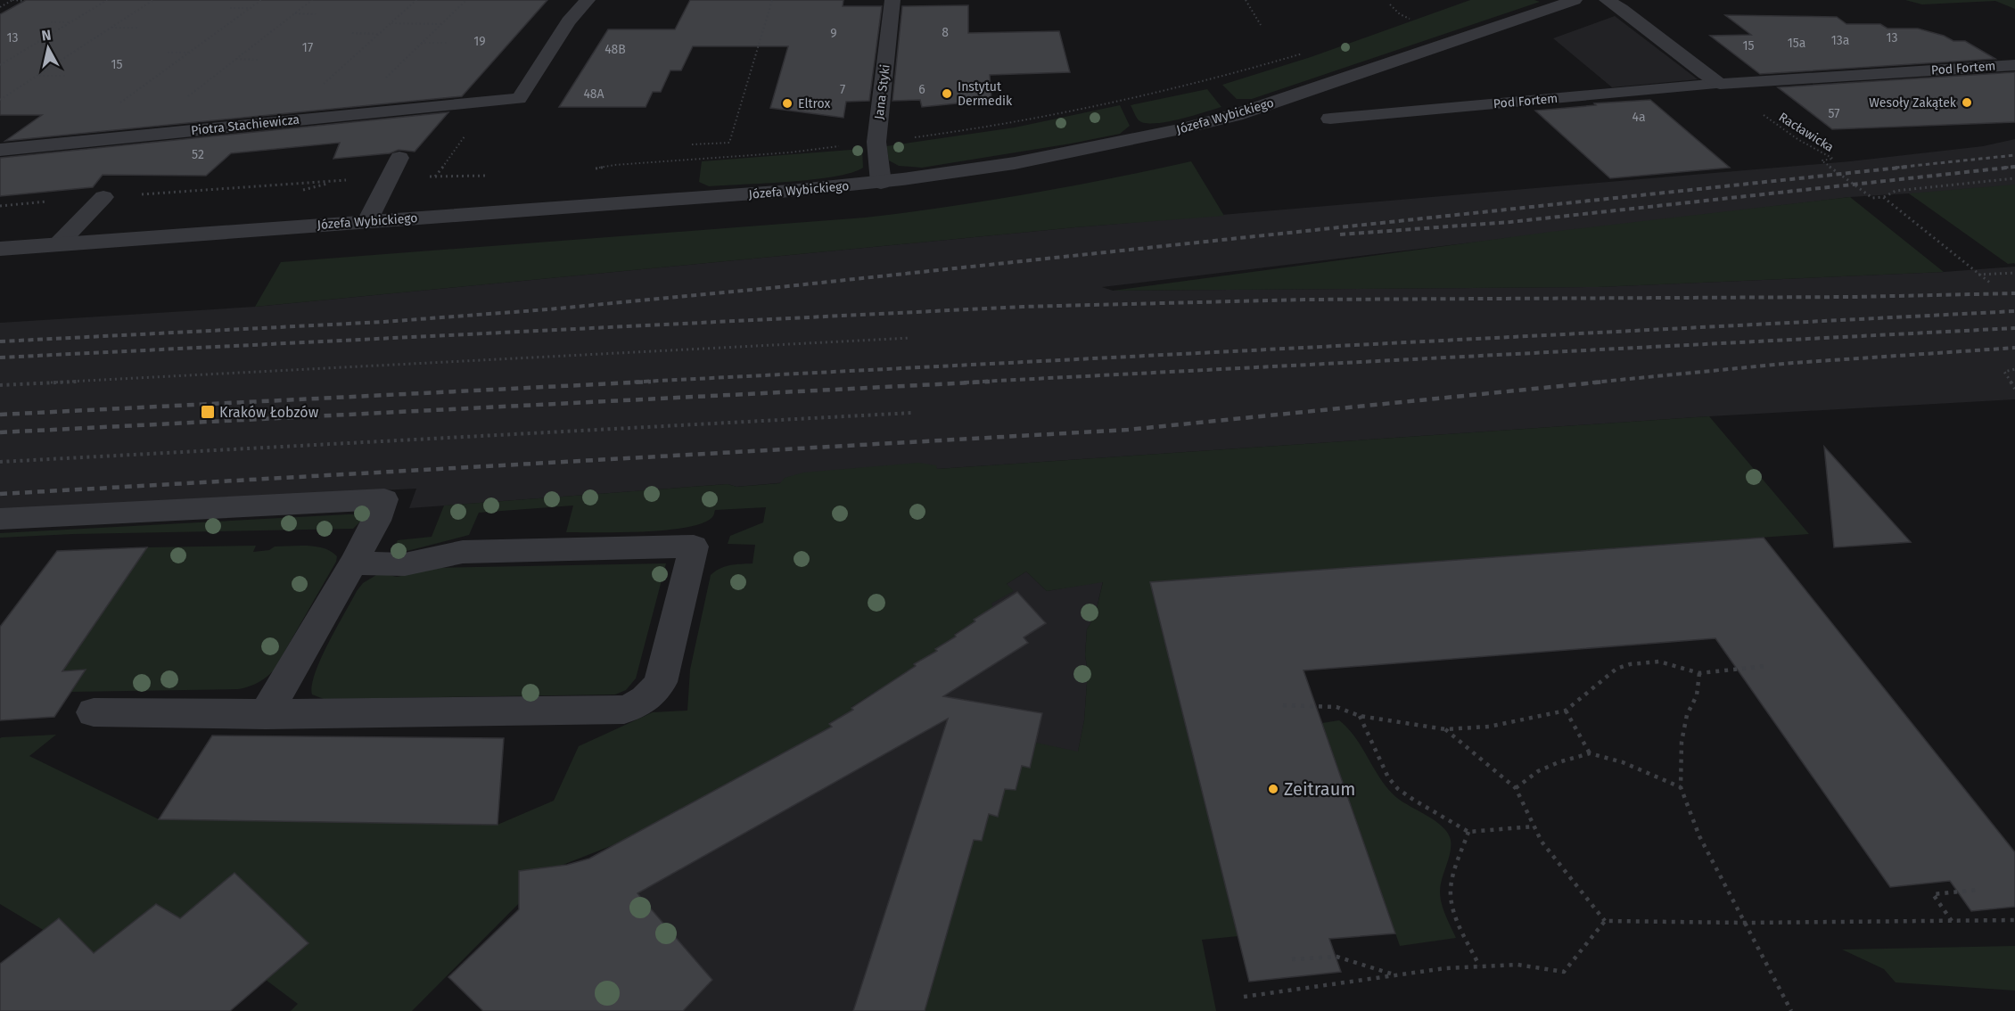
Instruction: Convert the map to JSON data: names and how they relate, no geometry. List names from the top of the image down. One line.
{"streets":{"street":["Pod Fortem","Jana Styki","Józefa Wybickiego","Piotra Stachiewicza"],"path":["Racławicka"]},"crossings":[["Pod Fortem","Racławicka"],["Jana Styki","Józefa Wybickiego"]],"places":{"other":["Instytut Dermedik","Wesoły Zakątek","Eltrox","Zeitraum"],"transit":["Kraków Łobzów"]},"house_numbers":["8","9","13","13","13a","19","15a","15","17","48B","15","7","6","48A","57","4a","52"],"north":"top"}
